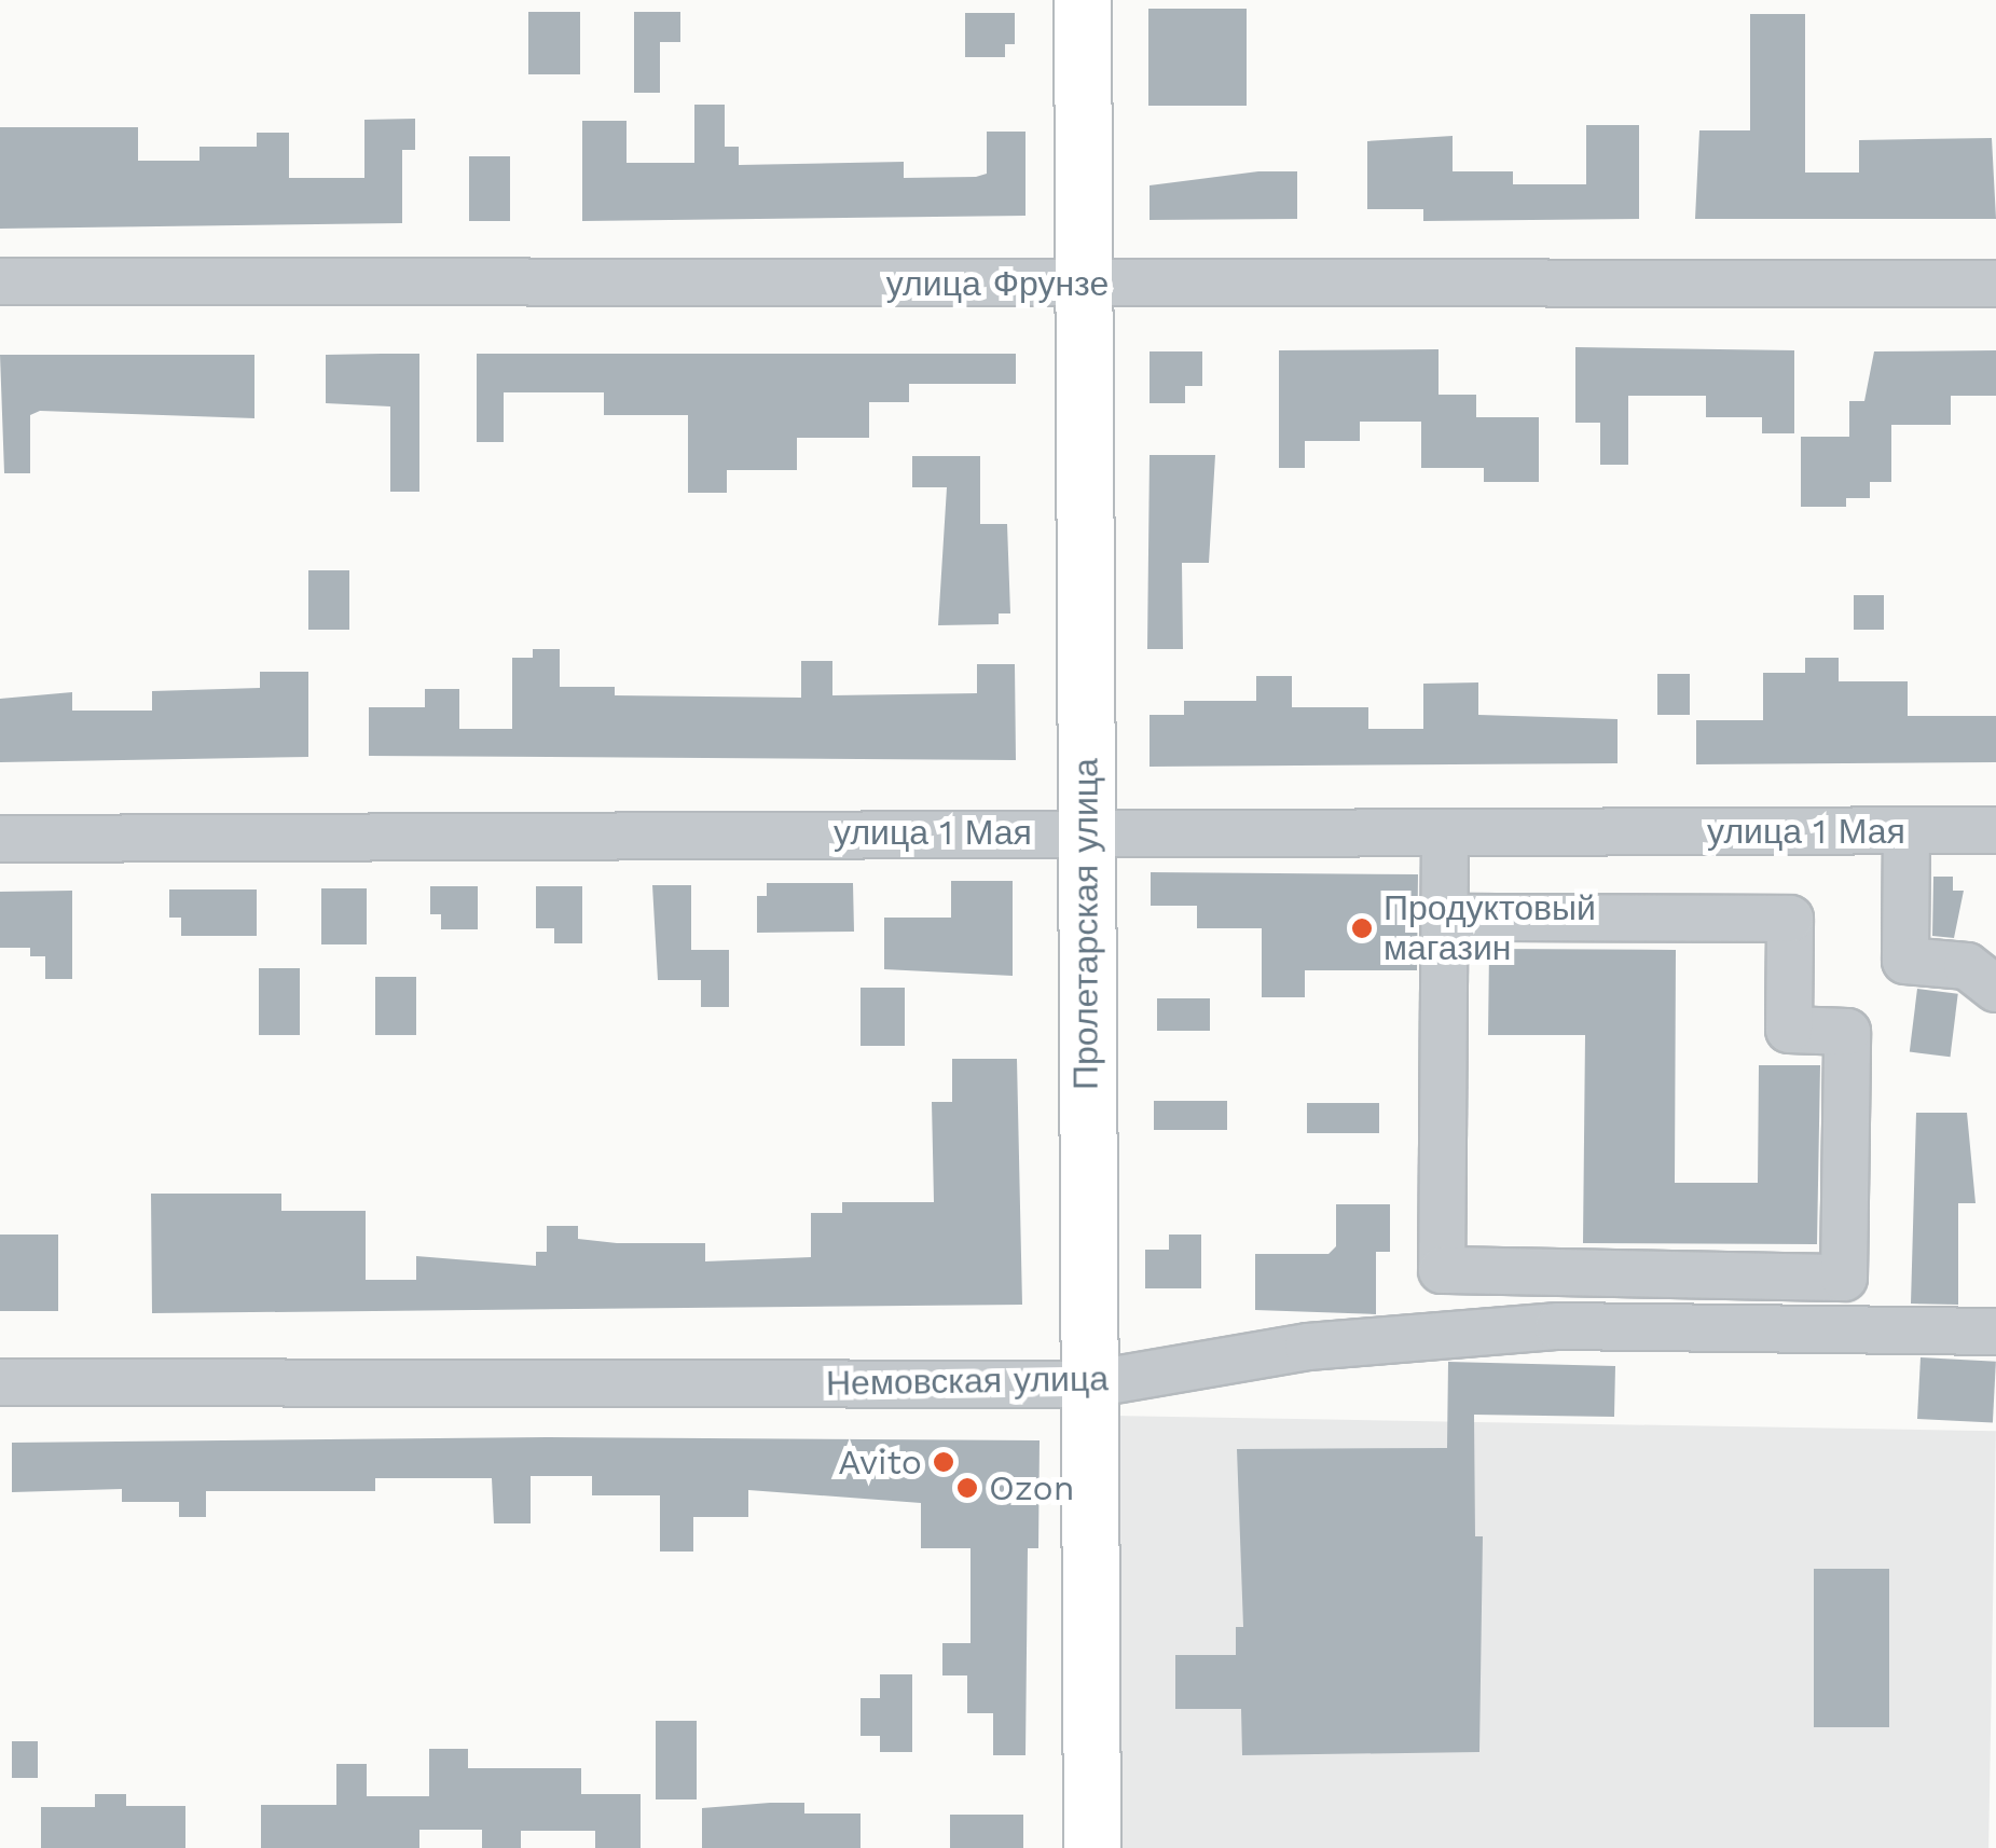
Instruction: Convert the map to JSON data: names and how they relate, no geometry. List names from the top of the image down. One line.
{"streets":{"main road":["Пролетарская улица"],"street":["улица Фрунзе","улица 1 Мая","Немовская улица"]},"crossings":[["улица Фрунзе","Пролетарская улица"],["улица 1 Мая","Пролетарская улица"],["Пролетарская улица","Немовская улица"]],"places":["Продуктовый магазин","Avito","Ozon"]}
